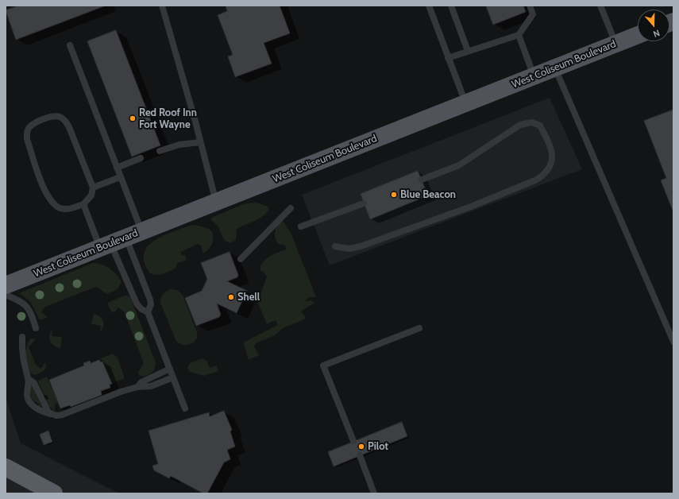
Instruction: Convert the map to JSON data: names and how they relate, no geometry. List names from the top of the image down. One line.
{"streets":{"main road":["West Coliseum Boulevard"]},"places":["Red Roof Inn Fort Wayne","Blue Beacon","Shell","Pilot"],"north":"bottom"}
